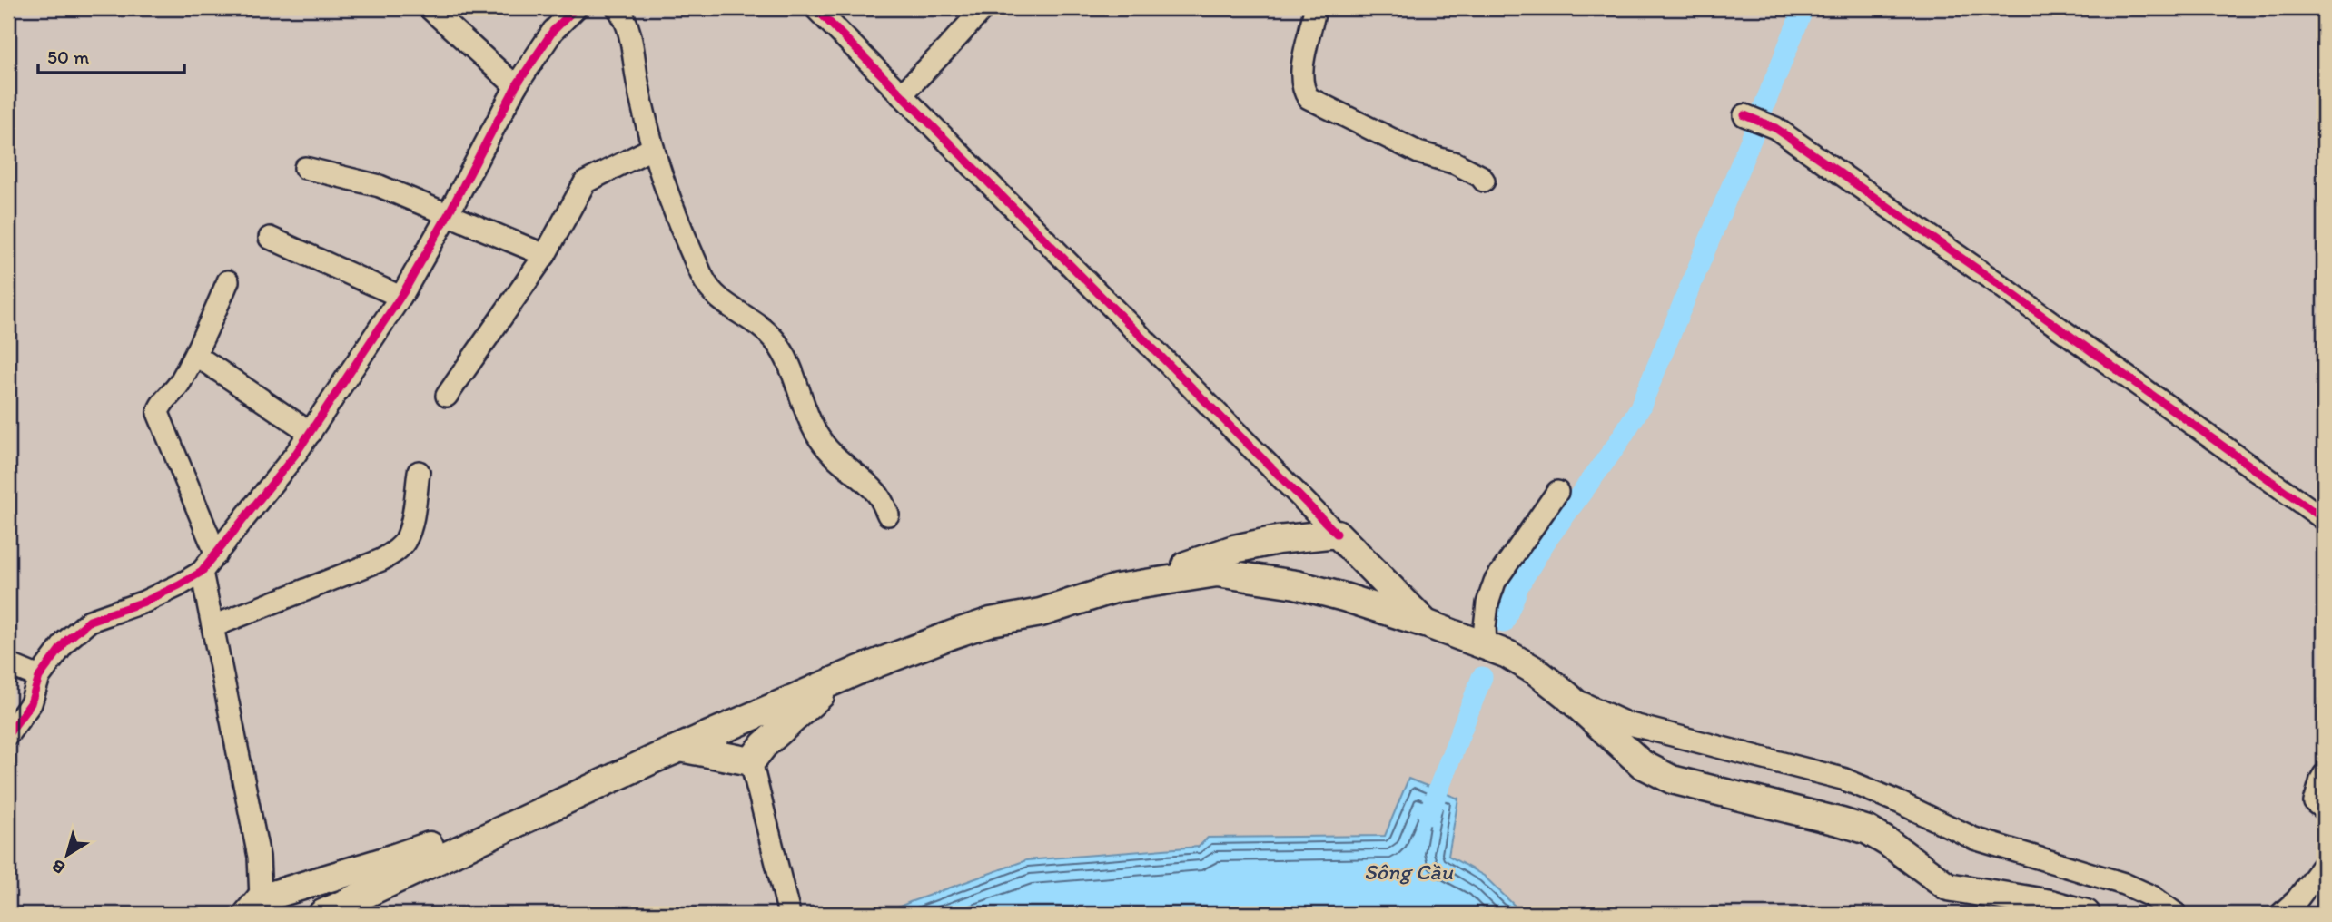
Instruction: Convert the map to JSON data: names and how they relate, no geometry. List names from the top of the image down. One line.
{"water":["Sông Cầu"],"scale_bar":"50 m","north":"bottom left"}
